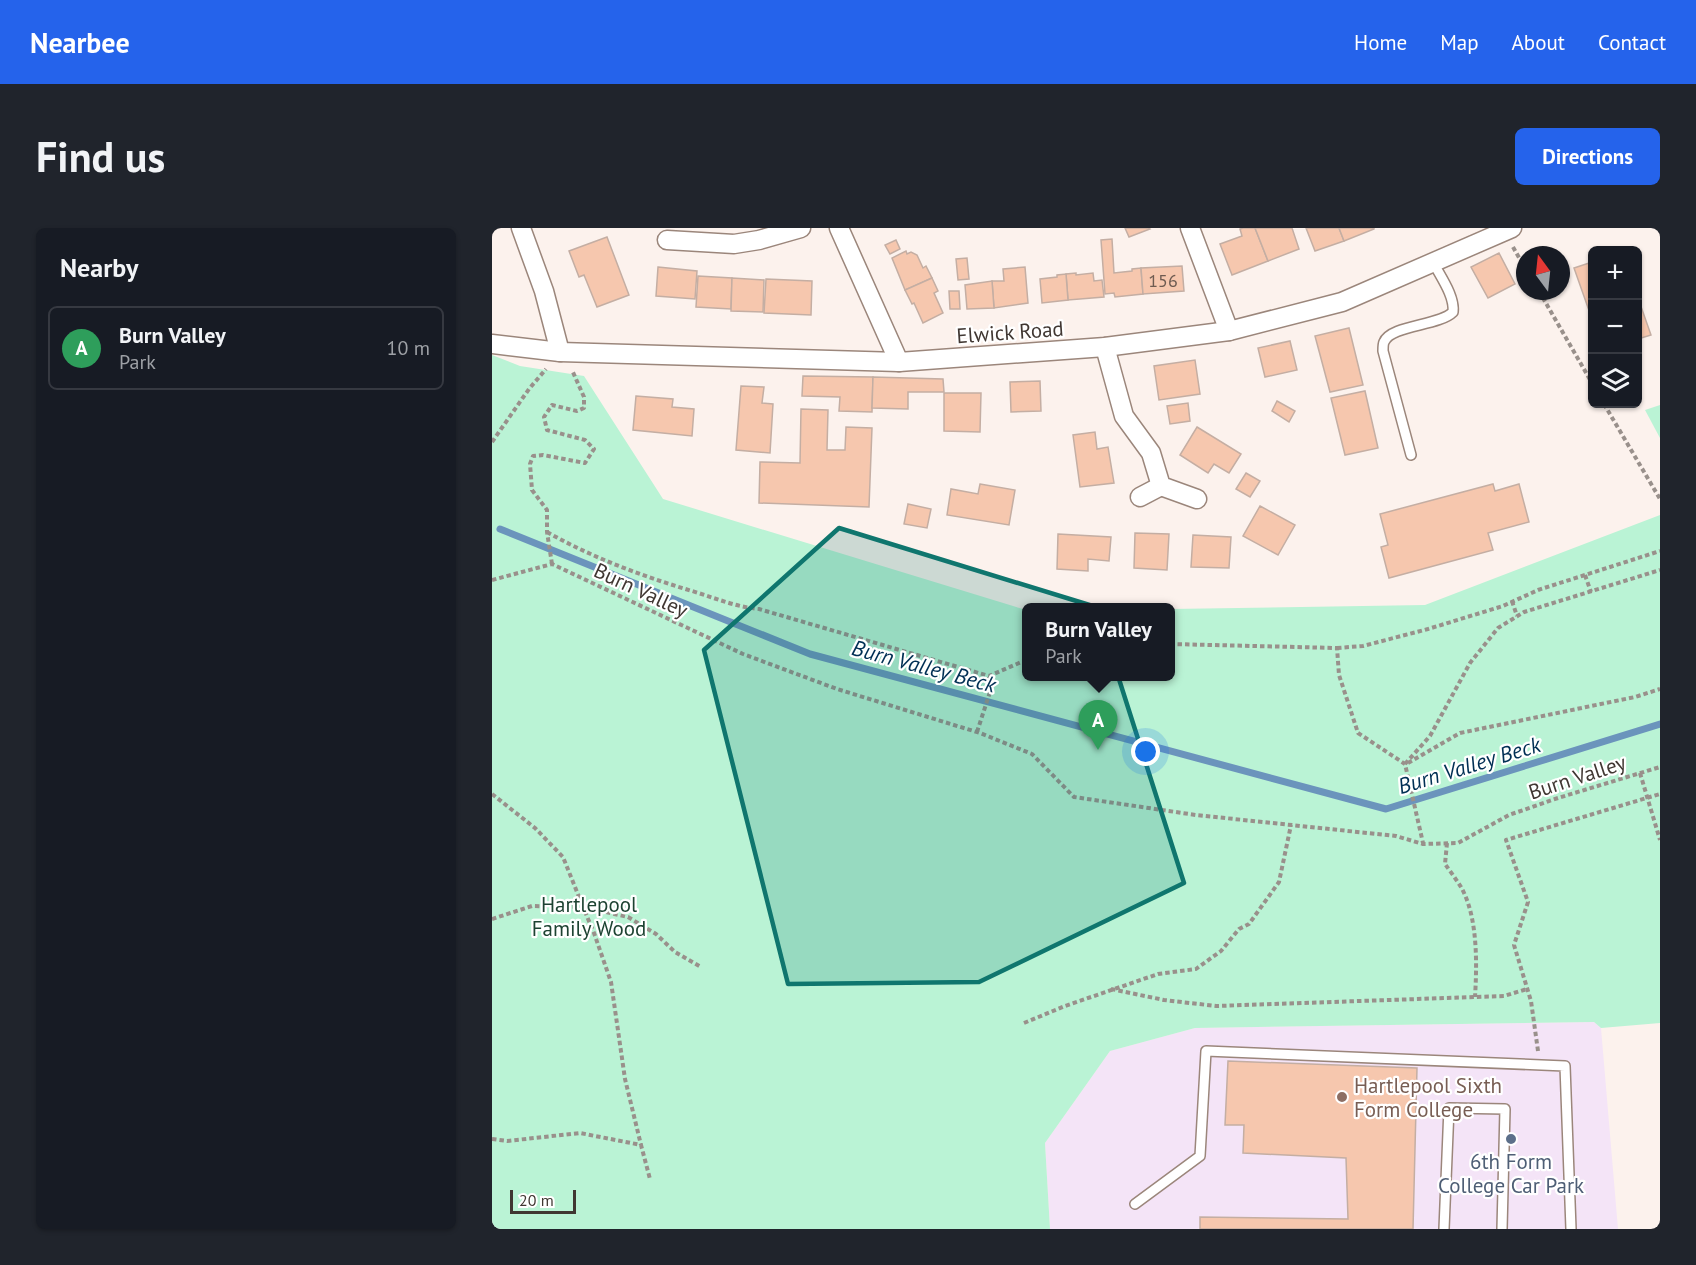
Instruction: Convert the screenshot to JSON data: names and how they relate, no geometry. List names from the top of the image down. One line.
{"streets":{"street":["Elwick Road"],"path":["Burn Valley"]},"water":["Burn Valley Beck"],"parks":["Hartlepool Family Wood"],"places":["Hartlepool Sixth Form College","6th Form College Car Park"],"house_numbers":["156"],"scale_bar":"20 m","north":"top","page":{"header":"Nearbee","nav":["Home","Map","About","Contact"],"buttons":"Directions","title":"Find us","heading":"Nearby","map_buttons":["+","−"],"list":[{"mark":"A","name":"Burn Valley","note":"Park","value":"10 m"}],"popup":["Burn Valley","Park"],"pins":"A","scale":"20 m"}}
